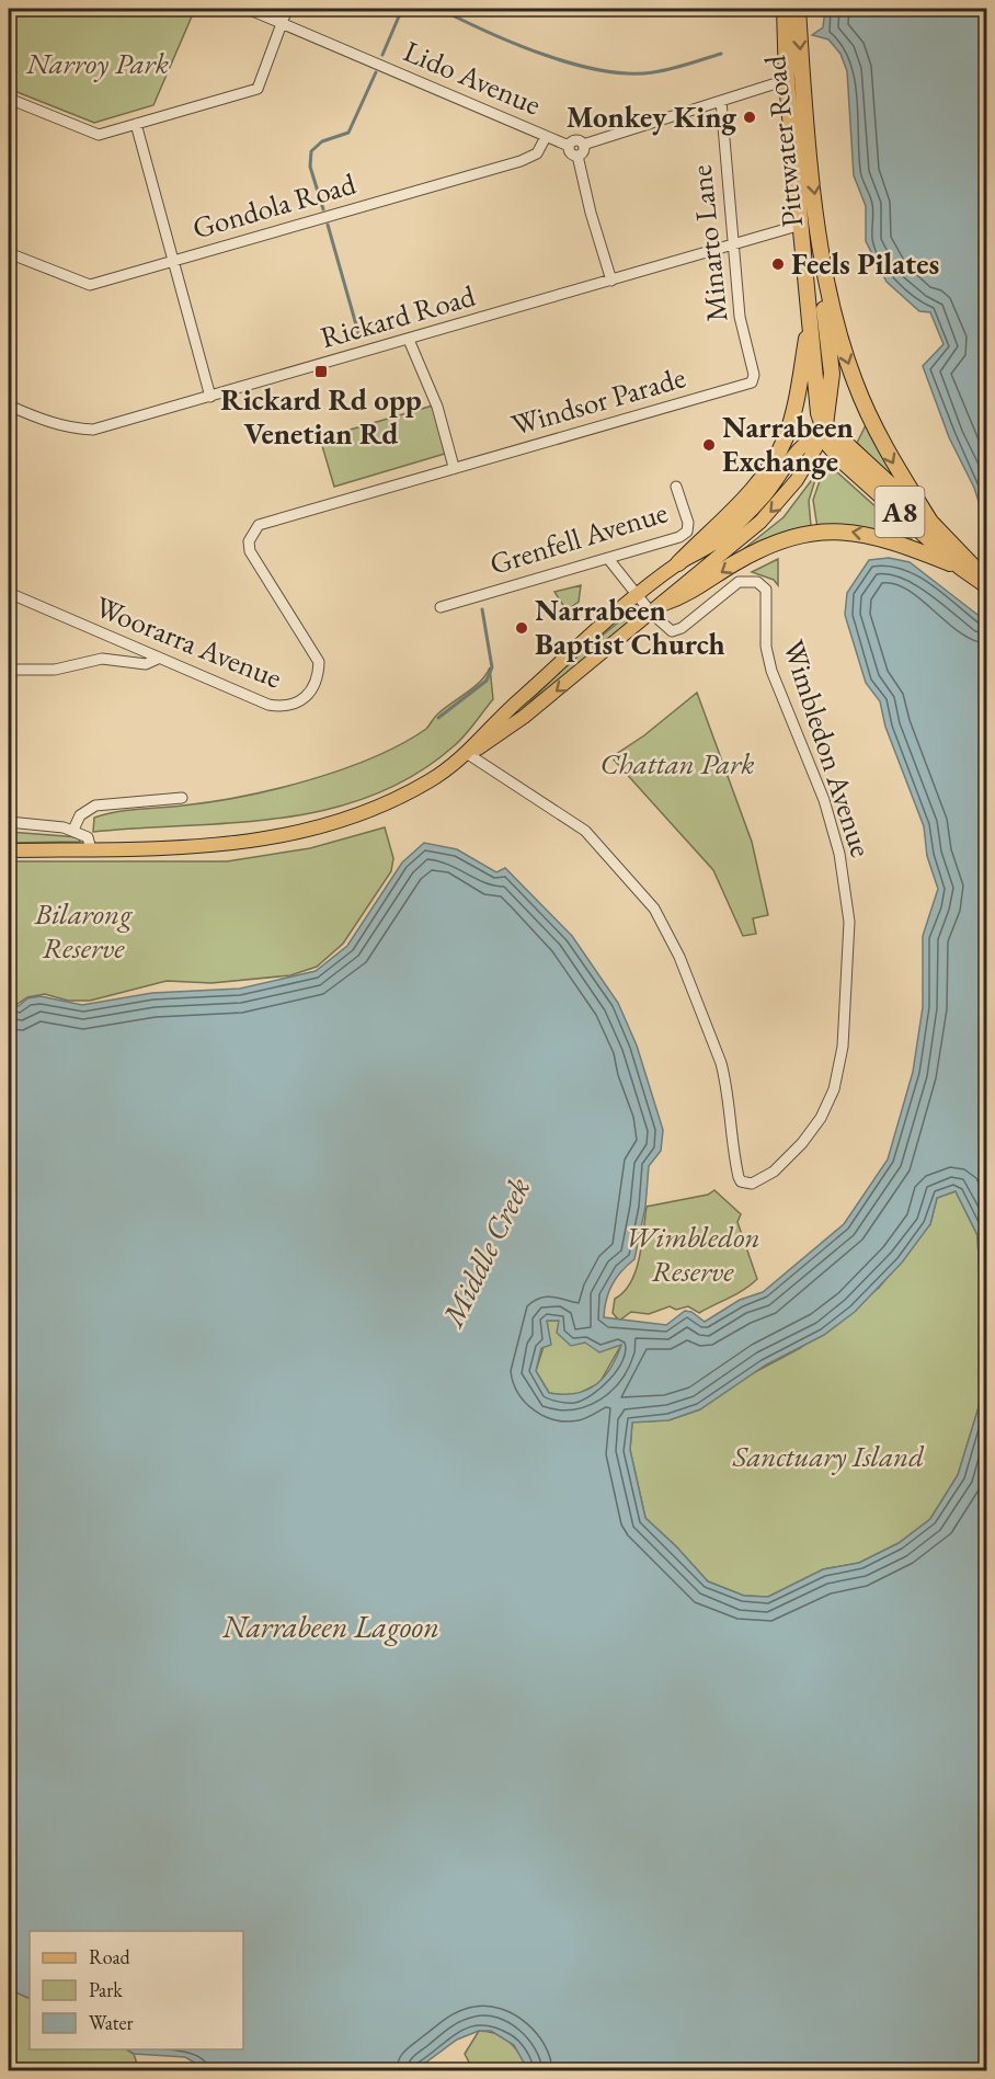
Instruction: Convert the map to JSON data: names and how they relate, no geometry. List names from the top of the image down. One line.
{"streets":{"highway":["Pittwater Road","A8"],"street":["Lido Avenue","Gondola Road","Minarto Lane","Rickard Road","Windsor Parade","Grenfell Avenue","Woorarra Avenue","Wimbledon Avenue"]},"crossings":[["Lido Avenue","Gondola Road"],["Pittwater Road","Rickard Road"],["Minarto Lane","Rickard Road"],["Minarto Lane","Windsor Parade"],["Windsor Parade","Woorarra Avenue"],["Grenfell Avenue","Wimbledon Avenue"]],"water":["Middle Creek","Narrabeen Lagoon"],"parks":["Narroy Park","Chattan Park","Bilarong Reserve","Wimbledon Reserve","Sanctuary Island"],"places":{"other":["Monkey King","Feels Pilates","Narrabeen Exchange","Narrabeen Baptist Church"],"transit":["Rickard Rd opp Venetian Rd"]},"legend":["Road","Park","Water"]}
